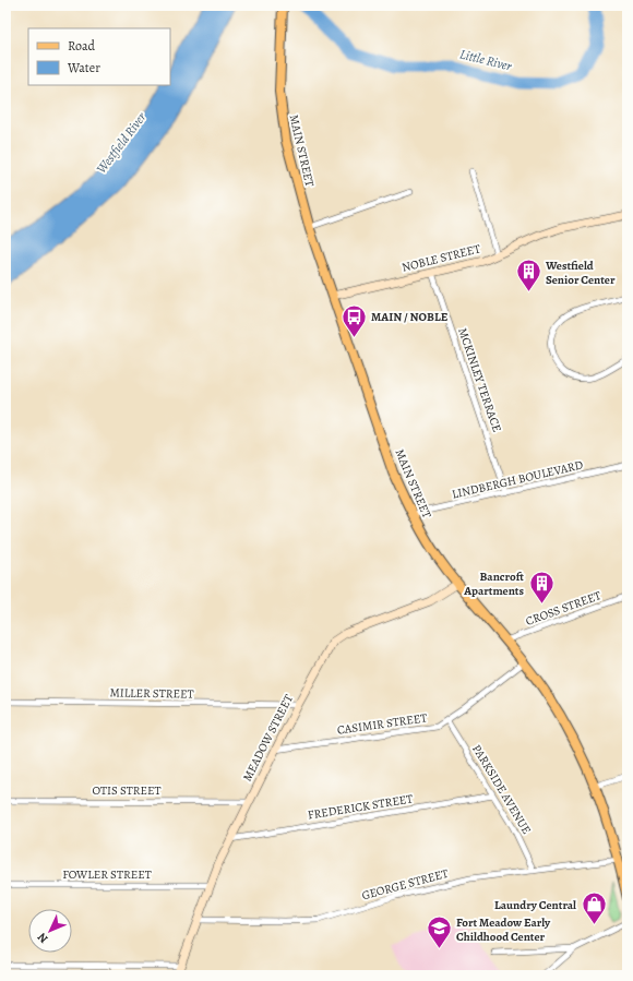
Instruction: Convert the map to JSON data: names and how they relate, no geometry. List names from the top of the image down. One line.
{"streets":{"main road":["MAIN STREET"],"street":["NOBLE STREET","MCKINLEY TERRACE","LINDBERGH BOULEVARD","CROSS STREET","MILLER STREET","CASIMIR STREET","MEADOW STREET","PARKSIDE AVENUE","OTIS STREET","FREDERICK STREET","FOWLER STREET","GEORGE STREET"]},"crossings":[["MAIN STREET","NOBLE STREET"],["MAIN STREET","LINDBERGH BOULEVARD"],["MAIN STREET","CROSS STREET"],["MAIN STREET","CASIMIR STREET"],["MAIN STREET","MEADOW STREET"],["MAIN STREET","GEORGE STREET"],["NOBLE STREET","MCKINLEY TERRACE"],["MCKINLEY TERRACE","LINDBERGH BOULEVARD"],["MILLER STREET","MEADOW STREET"],["CASIMIR STREET","MEADOW STREET"],["CASIMIR STREET","PARKSIDE AVENUE"],["MEADOW STREET","OTIS STREET"],["MEADOW STREET","FREDERICK STREET"],["MEADOW STREET","FOWLER STREET"],["MEADOW STREET","GEORGE STREET"],["PARKSIDE AVENUE","FREDERICK STREET"],["PARKSIDE AVENUE","GEORGE STREET"]],"water":["Little River","Westfield River"],"places":{"building":["Westfield Senior Center","Bancroft Apartments"],"bus stop":["MAIN / NOBLE"],"shop":["Laundry Central"],"school or university":["Fort Meadow Early Childhood Center"]},"legend":["Road","Water"],"north":"bottom left"}
